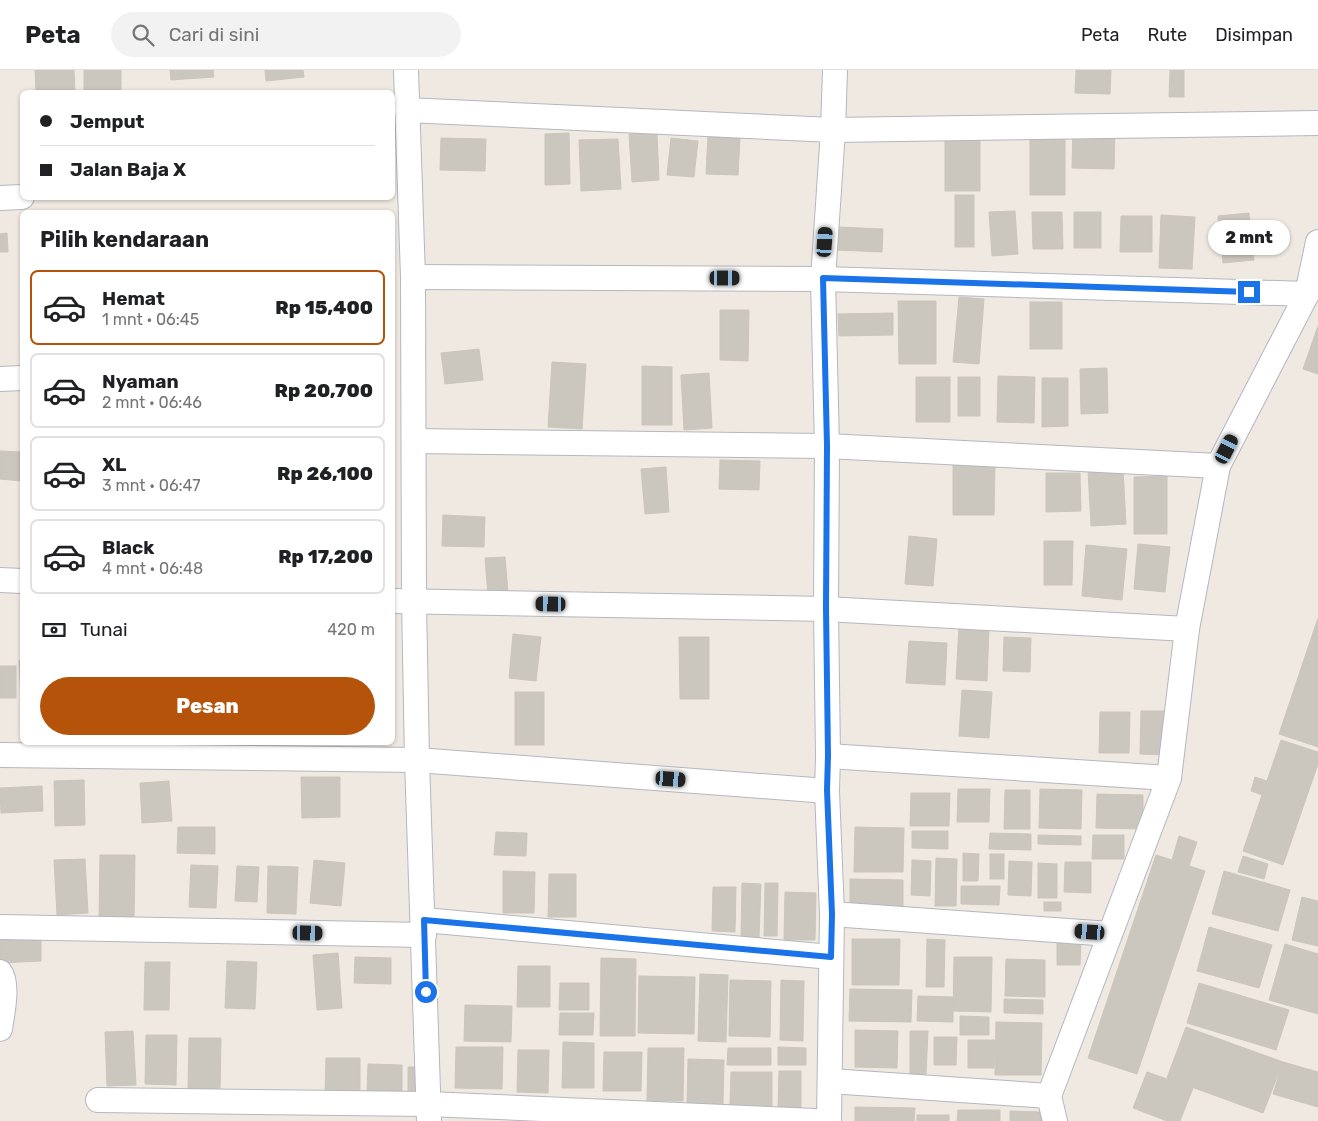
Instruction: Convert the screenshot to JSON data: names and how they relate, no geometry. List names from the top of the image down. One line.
{"page":{"header":"Peta","search":"Cari di sini","nav":["Peta","Rute","Disimpan"],"banner":["Jemput","Jalan Baja X"],"heading":"Pilih kendaraan","bubble":"2 mnt","list":[{"name":"Hemat","note":"1 mnt · 06:45","value":"Rp 15,400"},{"name":"Nyaman","note":"2 mnt · 06:46","value":"Rp 20,700"},{"name":"XL","note":"3 mnt · 06:47","value":"Rp 26,100"},{"name":"Black","note":"4 mnt · 06:48","value":"Rp 17,200"}],"pay":["Tunai","420 m"],"buttons":"Pesan"}}
